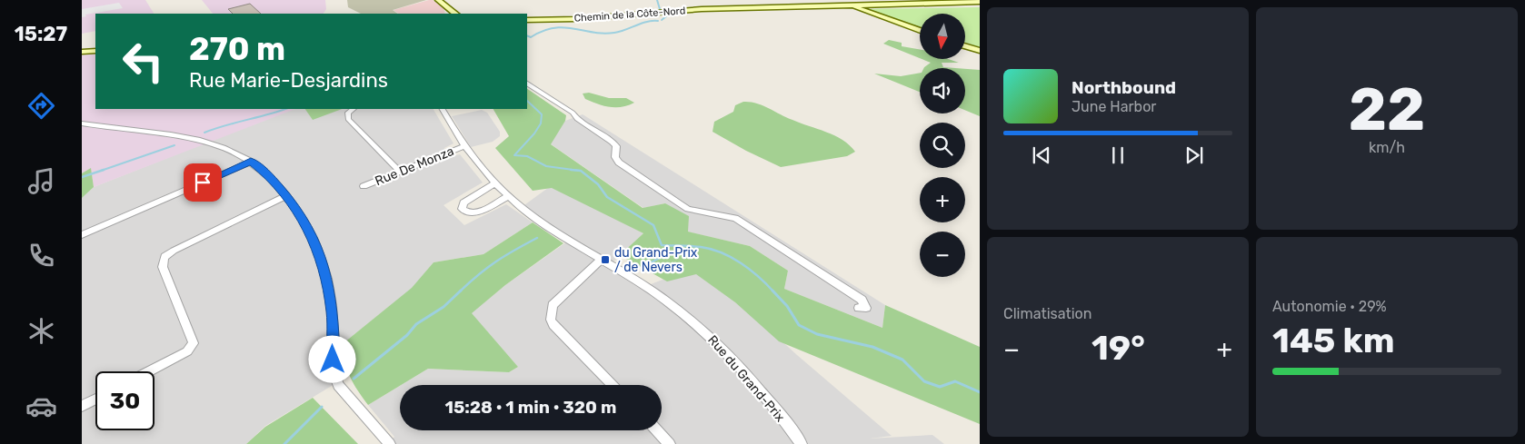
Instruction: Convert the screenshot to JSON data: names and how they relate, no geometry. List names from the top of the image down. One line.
{"streets":{"street":["Chemin de la Côte-Nord","Rue De Monza","Rue du Grand-Prix"]},"crossings":[["Rue De Monza","Rue du Grand-Prix"]],"places":{"transit":["du Grand-Prix / de Nevers"]},"north":"bottom","page":{"tabs":"15:27","tile":[["22","km/h"],"Climatisation",["Autonomie · 29%","145 km"]],"map_buttons":["+","−"],"turn":["270 m","Rue Marie-Desjardins"],"song":["Northbound","June Harbor"],"heat":["−","19°","+"],"limit":"30","trip":"15:28 · 1 min · 320 m"}}
